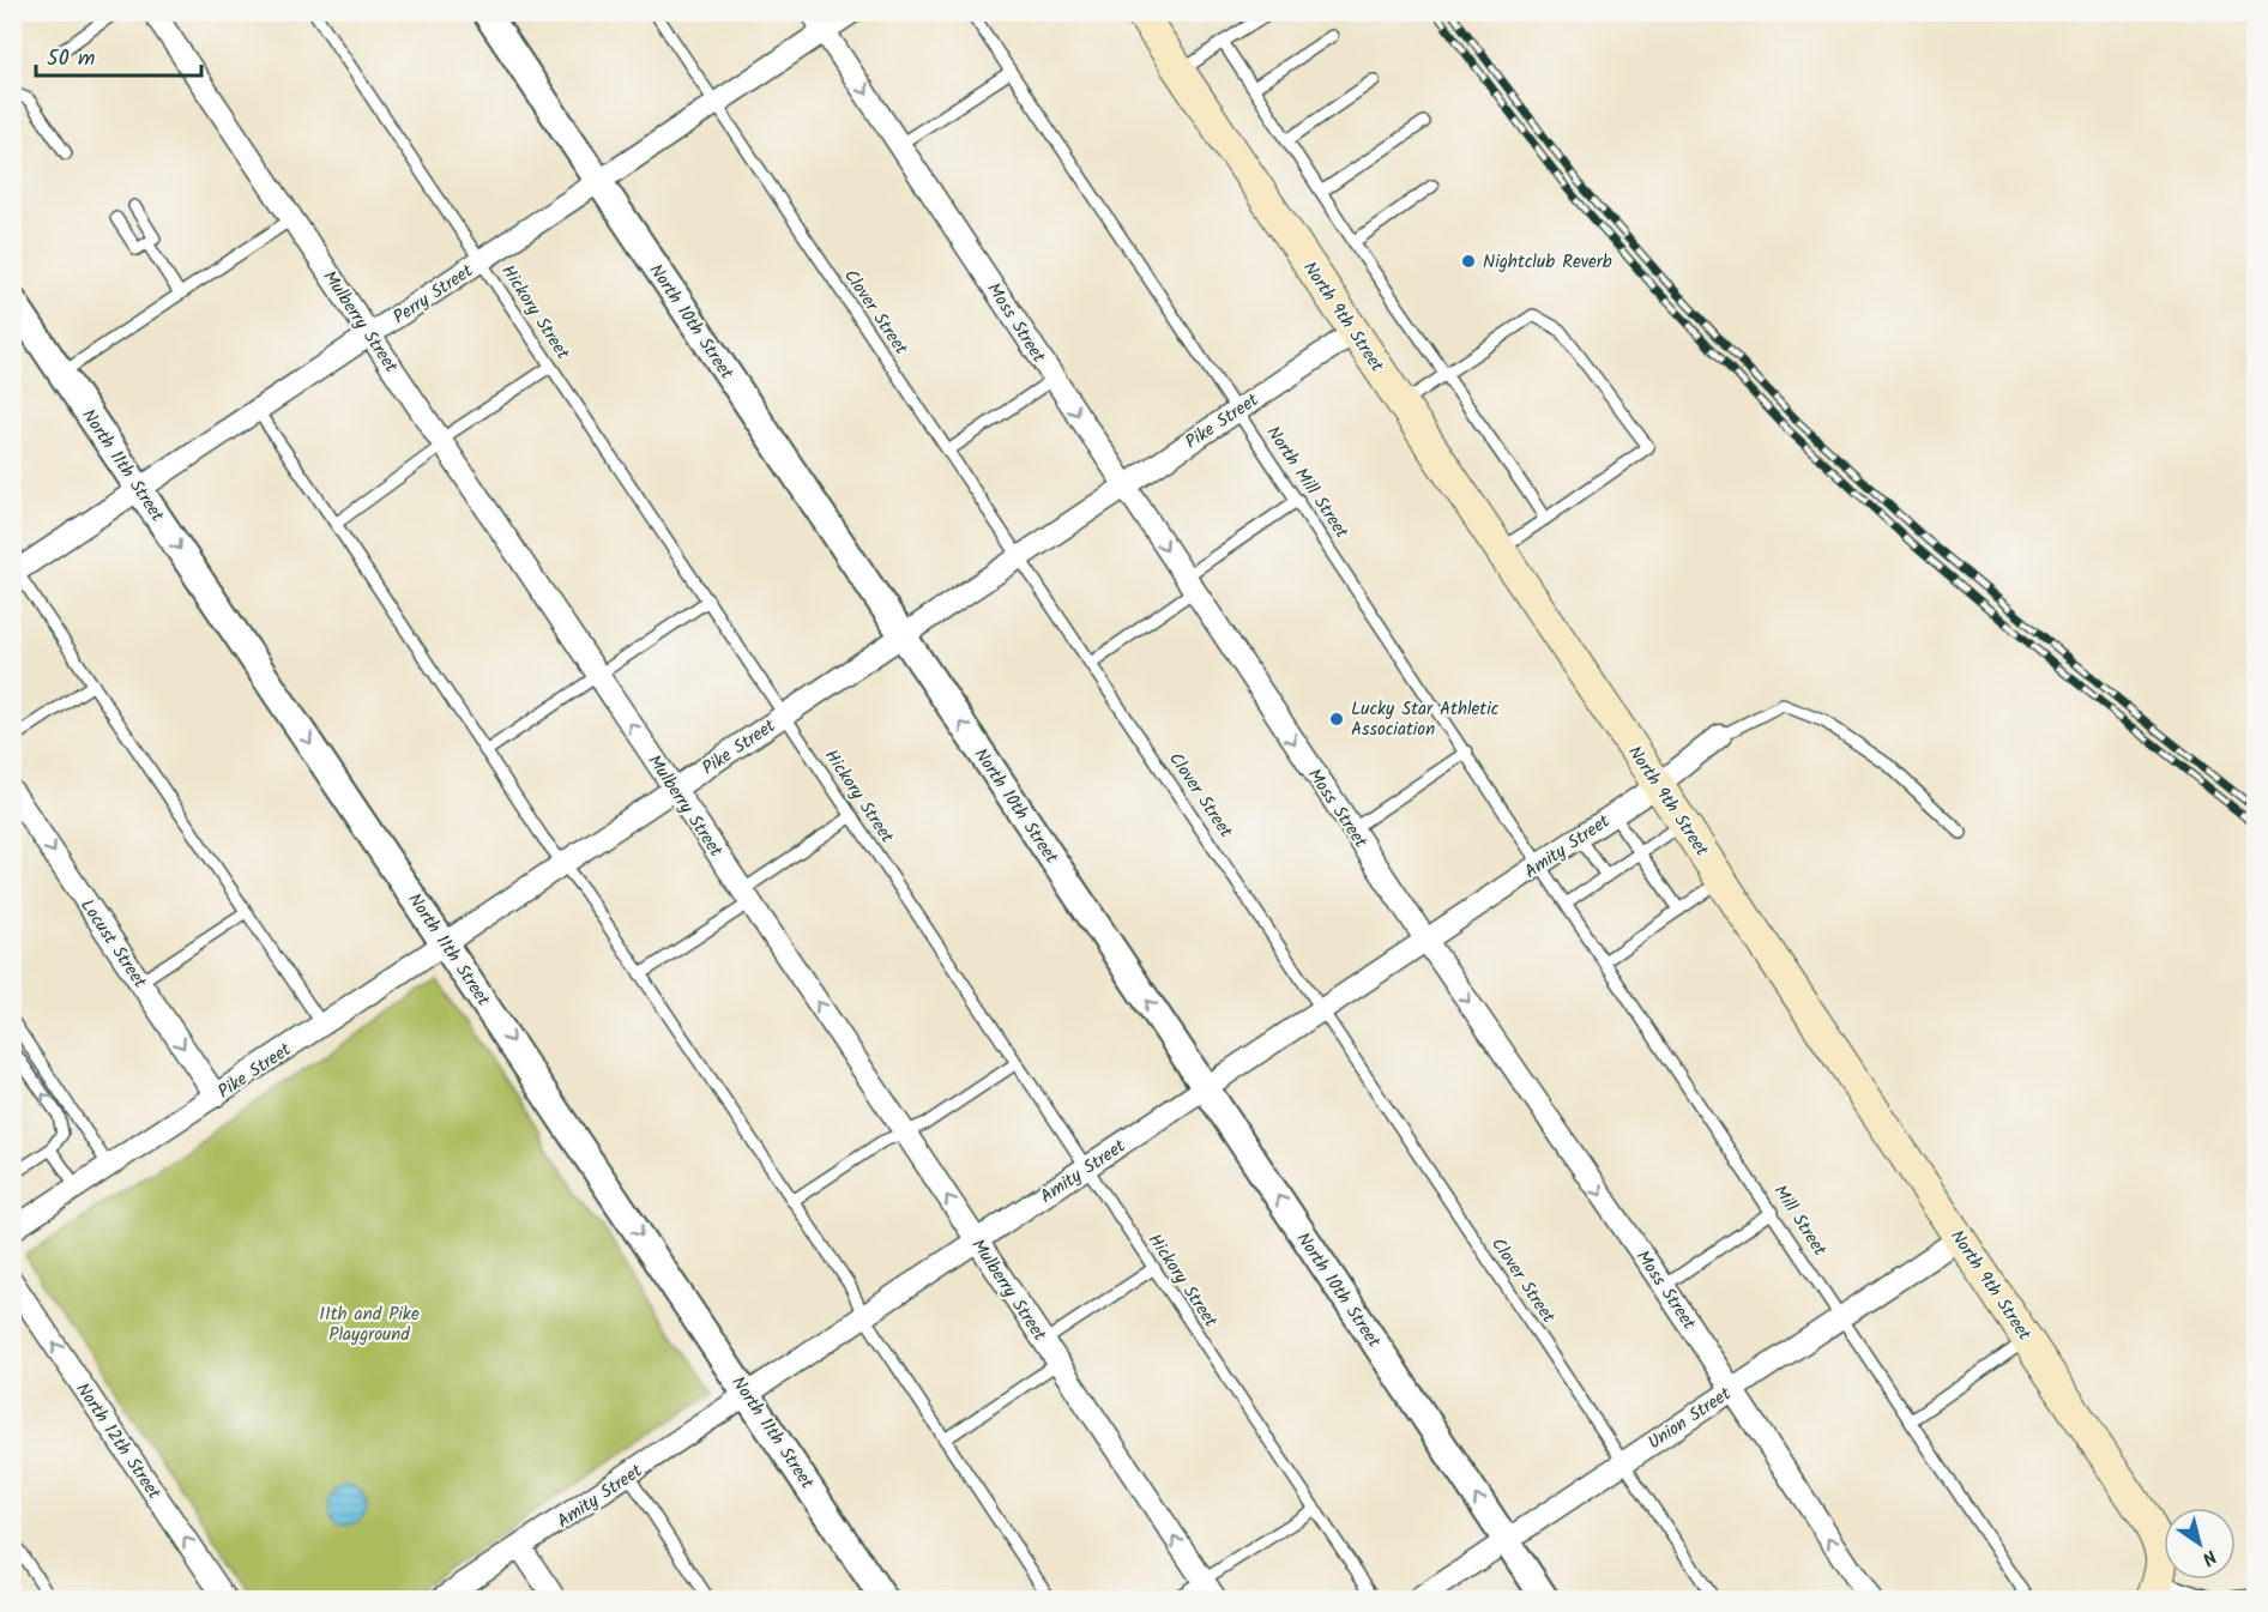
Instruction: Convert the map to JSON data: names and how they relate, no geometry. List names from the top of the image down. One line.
{"streets":{"main road":["North 9th Street"],"street":["Perry Street","Mulberry Street","North 10th Street","Moss Street","Pike Street","North 11th Street","Amity Street","Locust Street","Union Street","North 12th Street"],"lane":["Hickory Street","Clover Street","North Mill Street","Mill Street"]},"crossings":[["Perry Street","Hickory Street"],["Perry Street","Clover Street"],["Perry Street","Mulberry Street"],["Perry Street","North 10th Street"],["Perry Street","Moss Street"],["Perry Street","North 11th Street"],["Hickory Street","Pike Street"],["Hickory Street","Amity Street"],["Clover Street","Pike Street"],["Clover Street","Amity Street"],["Clover Street","Union Street"],["North 9th Street","Pike Street"],["North 9th Street","Amity Street"],["North 9th Street","Union Street"],["Mulberry Street","Pike Street"],["Mulberry Street","Amity Street"],["North 10th Street","Pike Street"],["North 10th Street","Amity Street"],["North 10th Street","Union Street"],["Moss Street","Pike Street"],["Moss Street","Amity Street"],["Moss Street","Union Street"],["Pike Street","North 11th Street"],["Pike Street","North Mill Street"],["Pike Street","Locust Street"],["North 11th Street","Amity Street"],["North Mill Street","Amity Street"],["North Mill Street","Mill Street"],["Amity Street","Mill Street"],["Mill Street","Union Street"]],"one_way":["Mulberry Street","North 10th Street","North 11th Street","Locust Street","North 12th Street"],"parks":["11th and Pike Playground"],"places":["Nightclub Reverb","Lucky Star Athletic Association"],"scale_bar":"50 m","north":"bottom right"}
